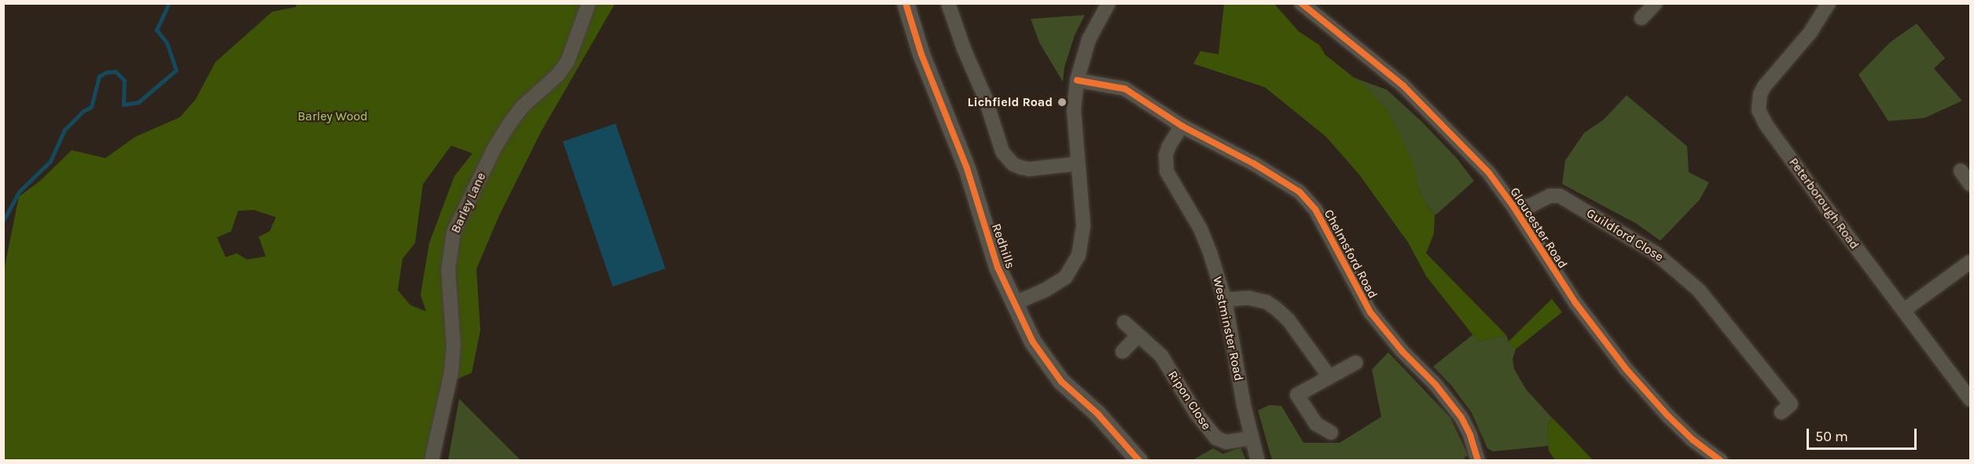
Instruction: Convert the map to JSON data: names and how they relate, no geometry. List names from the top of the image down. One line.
{"streets":{"street":["Barley Lane","Peterborough Road","Gloucester Road","Guildford Close","Redhills","Chelmsford Road","Westminster Road","Ripon Close"]},"crossings":[["Gloucester Road","Guildford Close"],["Chelmsford Road","Westminster Road"],["Westminster Road","Ripon Close"]],"parks":["Barley Wood"],"places":["Lichfield Road"],"scale_bar":"50 m"}
